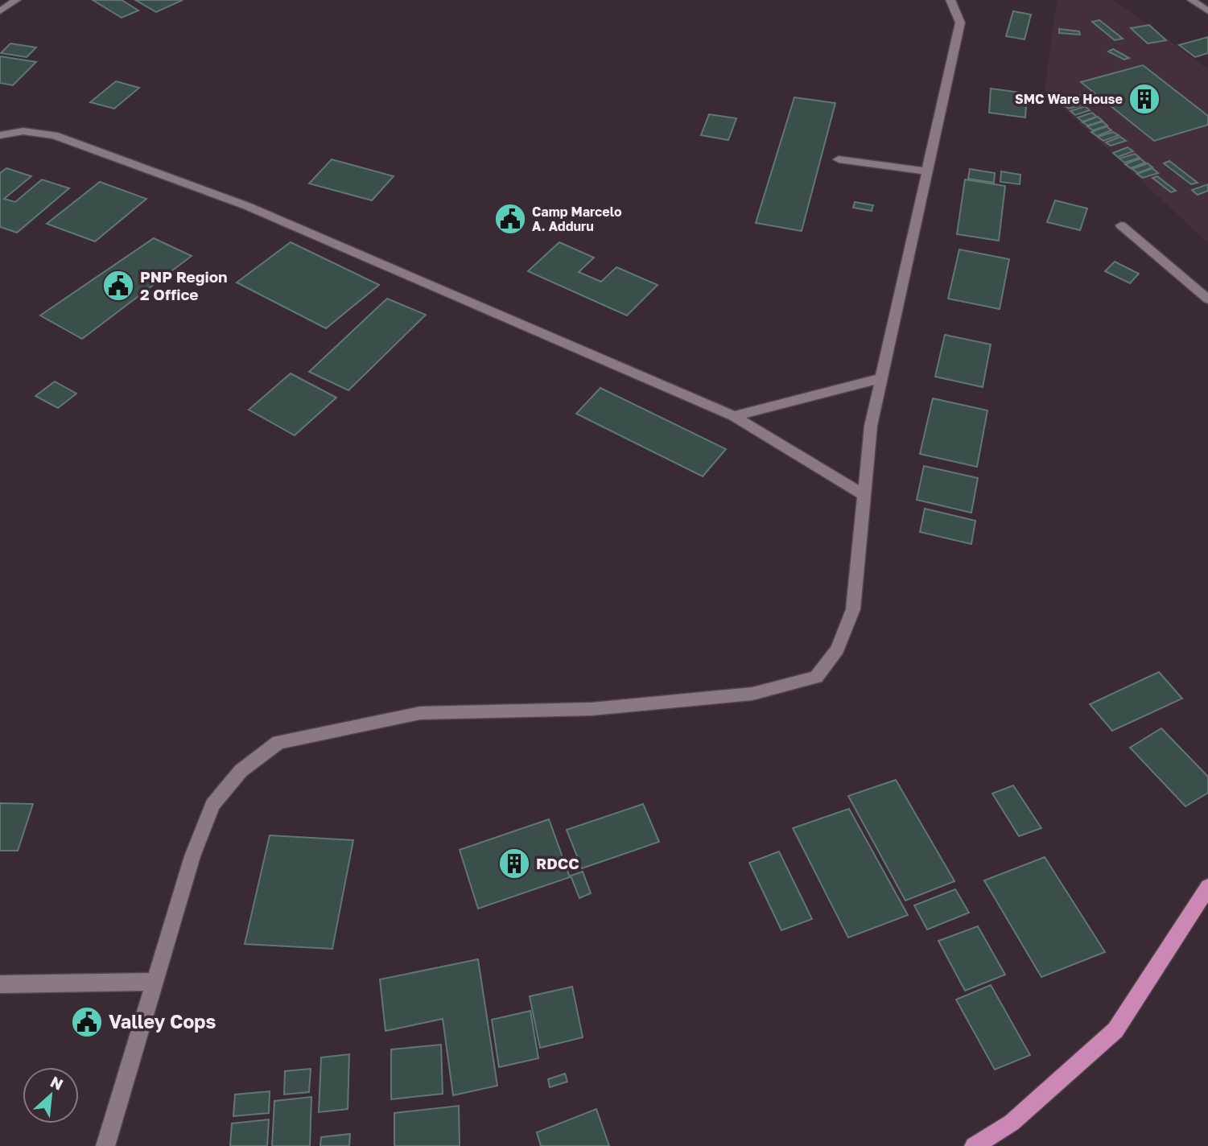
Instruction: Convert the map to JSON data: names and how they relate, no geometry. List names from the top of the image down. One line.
{"places":{"building":["SMC Ware House","RDCC"],"public building":["Camp Marcelo A. Adduru","PNP Region 2 Office","Valley Cops"]},"north":"top right"}
